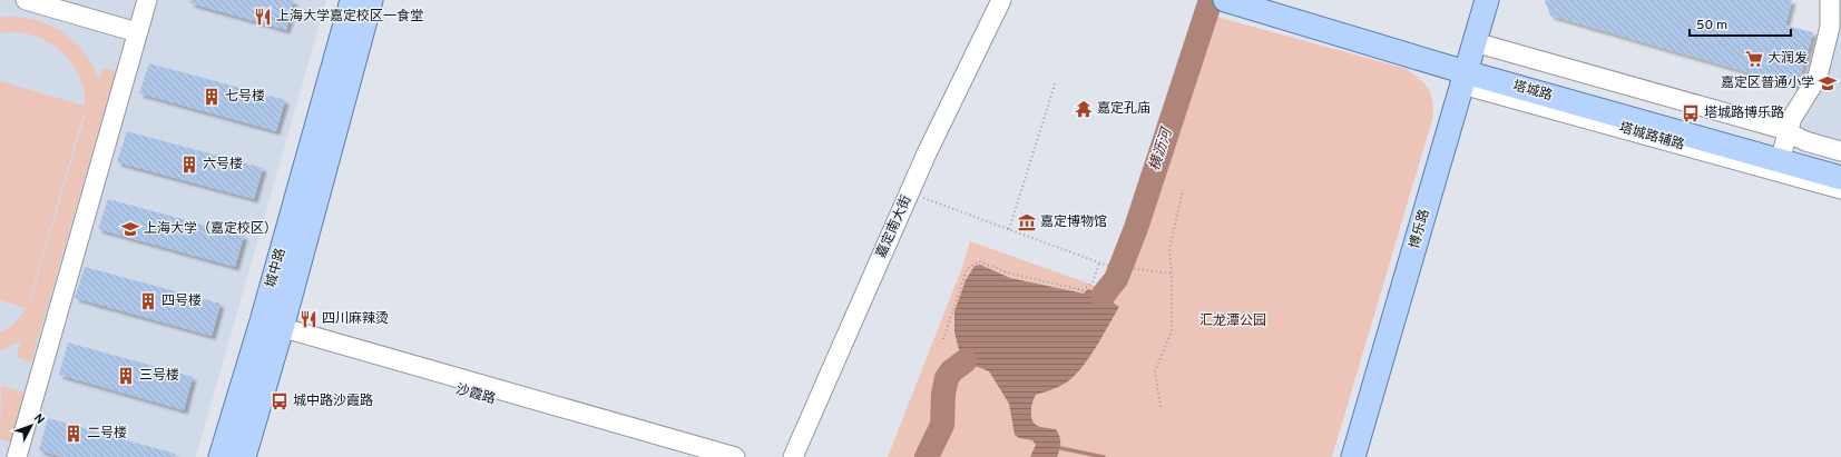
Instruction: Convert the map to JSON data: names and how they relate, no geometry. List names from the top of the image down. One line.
{"streets":{"main road":["塔城路","博乐路","城中路"],"street":["塔城路辅路","嘉定南大街","沙霞路"]},"crossings":[["塔城路","塔城路辅路"],["塔城路","博乐路"],["塔城路辅路","博乐路"],["城中路","沙霞路"]],"water":["横沥河"],"parks":["汇龙潭公园"],"places":{"restaurant":["上海大学嘉定校区一食堂","四川麻辣烫"],"supermarket":["大润发"],"school or university":["嘉定区普通小学","上海大学（嘉定校区）"],"building":["七号楼","六号楼","四号楼","三号楼","二号楼"],"temple":["嘉定孔庙"],"bus stop":["塔城路博乐路","城中路沙霞路"],"museum":["嘉定博物馆"]},"scale_bar":"50 m","north":"top right"}
